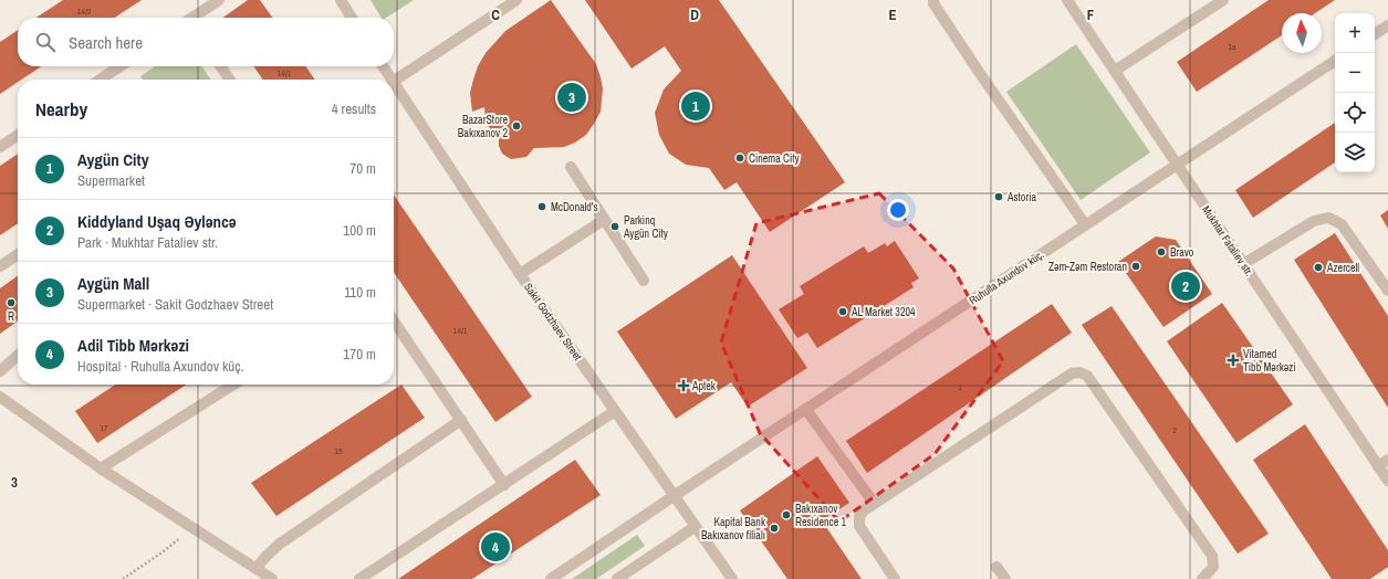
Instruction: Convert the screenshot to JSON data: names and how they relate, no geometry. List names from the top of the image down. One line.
{"streets":{"street":["Mukhtar Fataliev str.","Ruhulla Axundov küç.","Sakit Godzhaev Street"]},"crossings":[["Mukhtar Fataliev str.","Ruhulla Axundov küç."],["Ruhulla Axundov küç.","Sakit Godzhaev Street"]],"places":{"other":["BazarStore Bakıxanov 2","Cinema City","Astoria","McDonald's","Parkinq Aygün City","Bravo","Zəm-Zəm Restoran","Azercell","R","AL Market 3204","Bakıxanov Residence 1","Kapital Bank Bakıxanov filialı"],"health":["Vitamed Tibb Mərkəzi","Aptek"]},"house_numbers":["14/2","1a","14/1","14/1","1","17","2","15"],"north":"top","page":{"map_buttons":["+","−"],"search":"Search here","heading":["Nearby","4 results"],"pins":["3","1","2","4"],"list":[{"mark":"1","name":"Aygün City","note":"Supermarket","value":"70 m"},{"mark":"2","name":"Kiddyland Uşaq Əyləncə","note":"Park · Mukhtar Fataliev str.","value":"100 m"},{"mark":"3","name":"Aygün Mall","note":"Supermarket · Sakit Godzhaev Street","value":"110 m"},{"mark":"4","name":"Adil Tibb Mərkəzi","note":"Hospital · Ruhulla Axundov küç.","value":"170 m"}]},"grid":{"columns":["C","D","E","F"],"rows":["3"]}}
